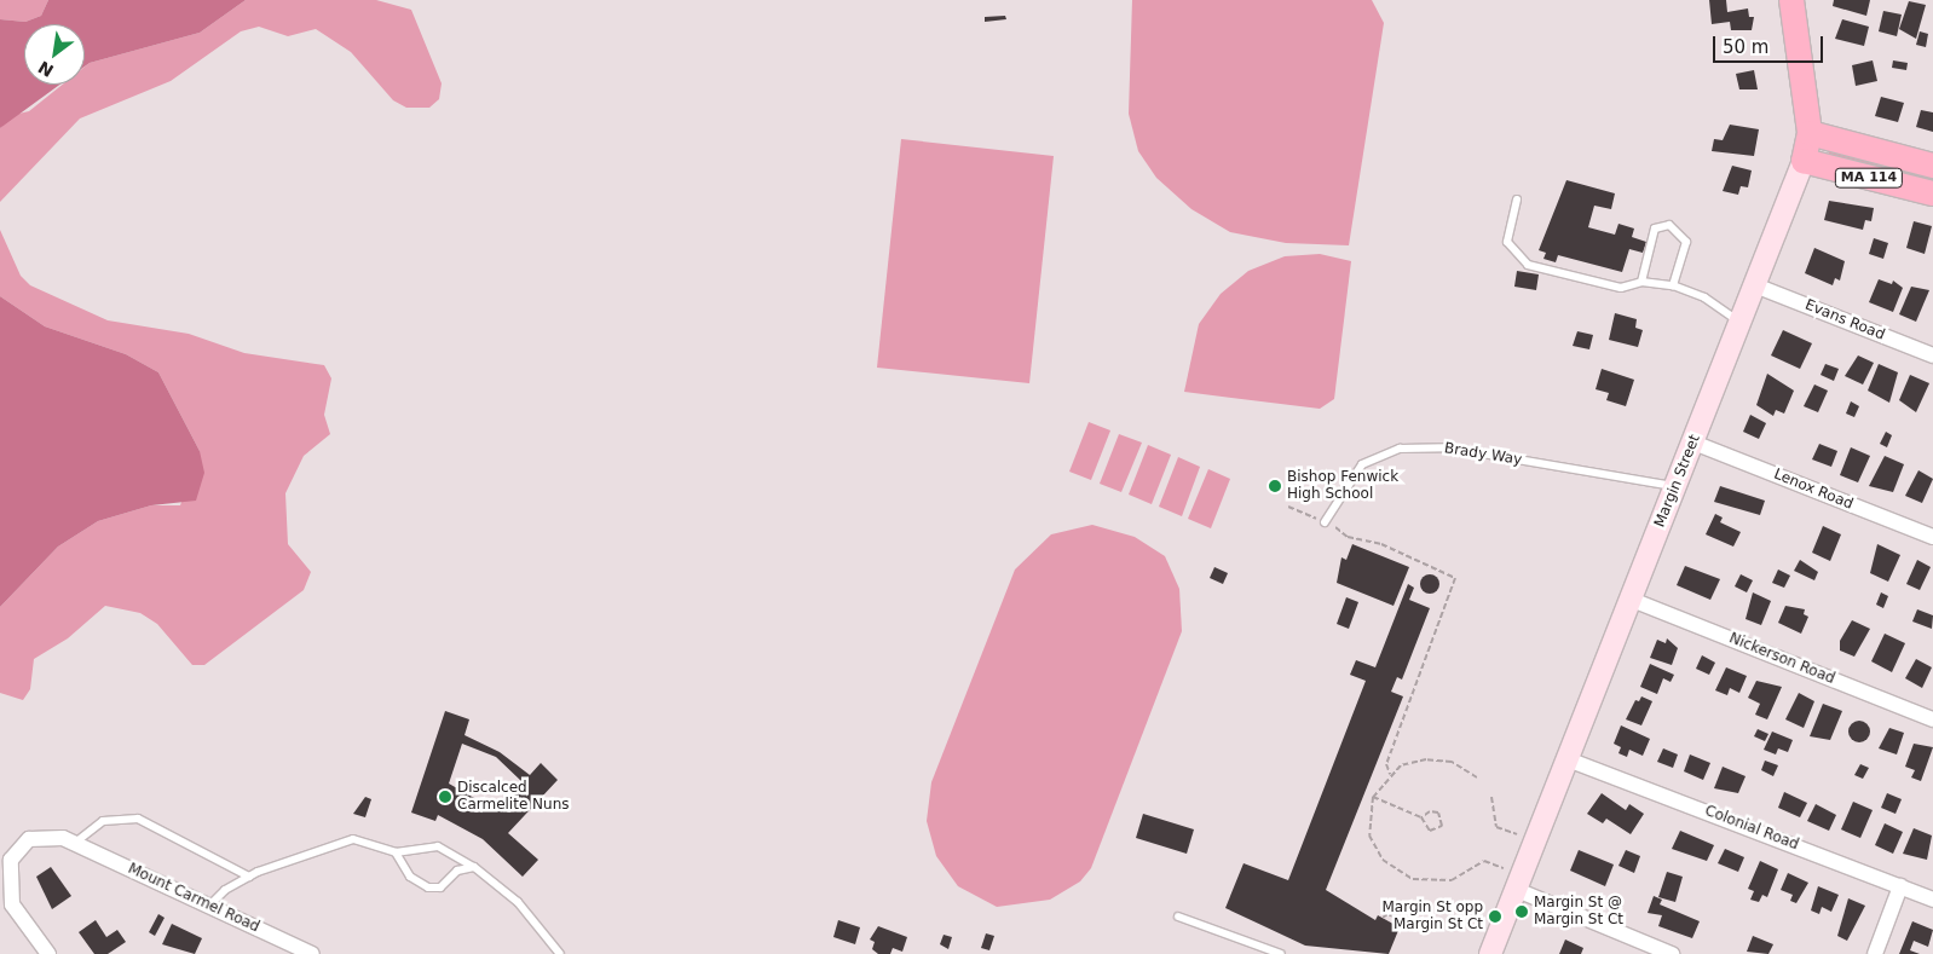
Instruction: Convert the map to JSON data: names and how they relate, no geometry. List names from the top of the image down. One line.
{"streets":{"highway":["MA 114","Margin Street"],"street":["Evans Road","Lenox Road","Nickerson Road","Colonial Road","Mount Carmel Road"],"lane":["Brady Way"]},"crossings":[["MA 114","Margin Street"],["Evans Road","Margin Street"],["Brady Way","Margin Street"],["Margin Street","Lenox Road"],["Margin Street","Nickerson Road"],["Margin Street","Colonial Road"]],"places":["Bishop Fenwick High School","Discalced Carmelite Nuns","Margin St @ Margin St Ct","Margin St opp Margin St Ct"],"scale_bar":"50 m","north":"bottom left"}
